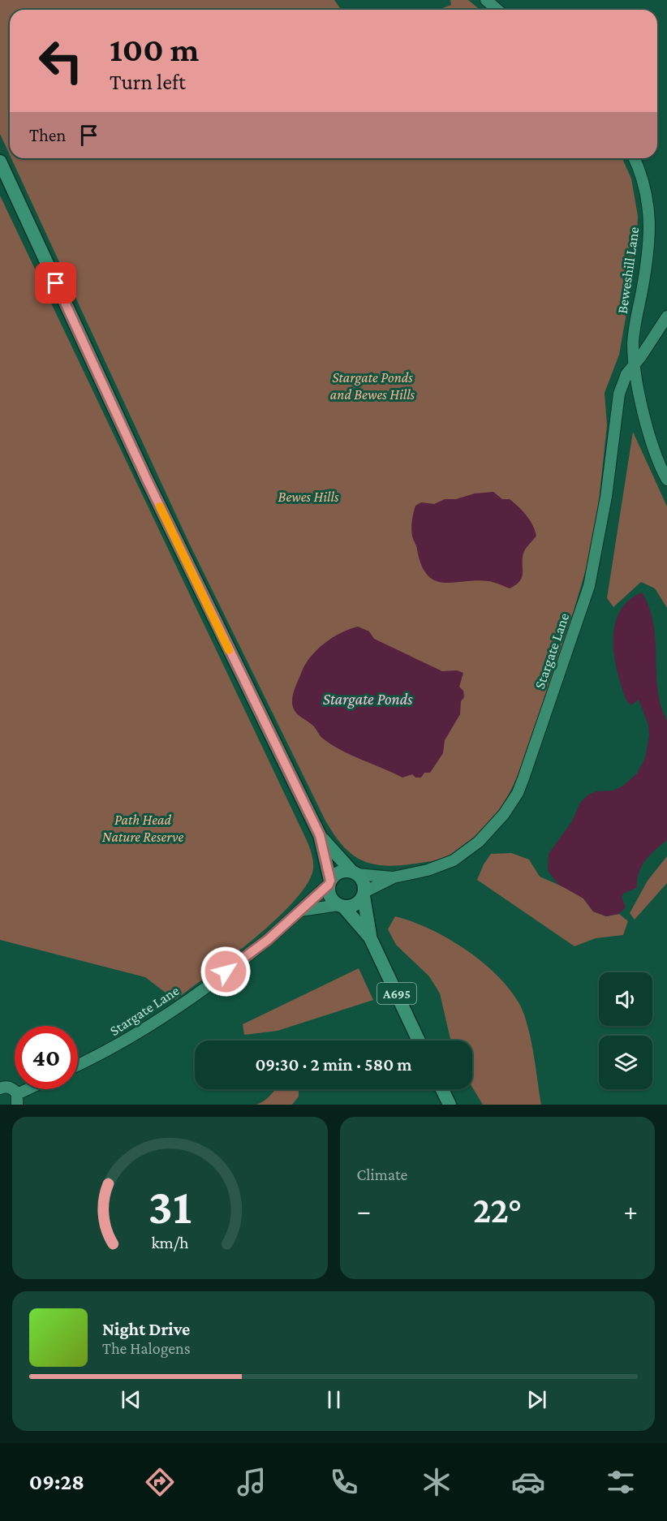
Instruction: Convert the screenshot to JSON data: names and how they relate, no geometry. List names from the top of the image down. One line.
{"streets":{"main road":["A695"],"street":["Beweshill Lane","Stargate Lane"]},"crossings":[["Beweshill Lane","Stargate Lane"],["Stargate Lane","A695"]],"water":["Stargate Ponds"],"parks":["Stargate Ponds and Bewes Hills","Bewes Hills","Path Head Nature Reserve"],"page":{"turn":["100 m","Turn left"],"then":"Then","limit":"40","trip":"09:30 · 2 min · 580 m","tile":"Climate","heat":["−","22°","+"],"song":["Night Drive","The Halogens"],"tabs":"09:28","gauge":["31","km/h"]}}
